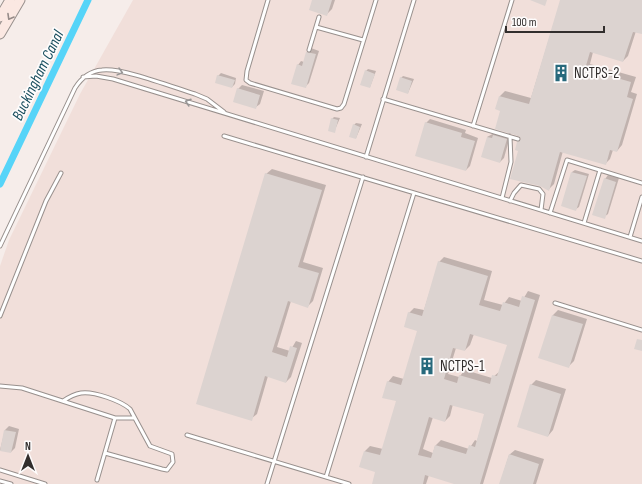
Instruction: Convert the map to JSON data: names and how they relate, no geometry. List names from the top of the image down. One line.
{"water":["Buckingham Canal"],"places":{"building":["NCTPS-2","NCTPS-1"]},"scale_bar":"100 m","north":"top"}
